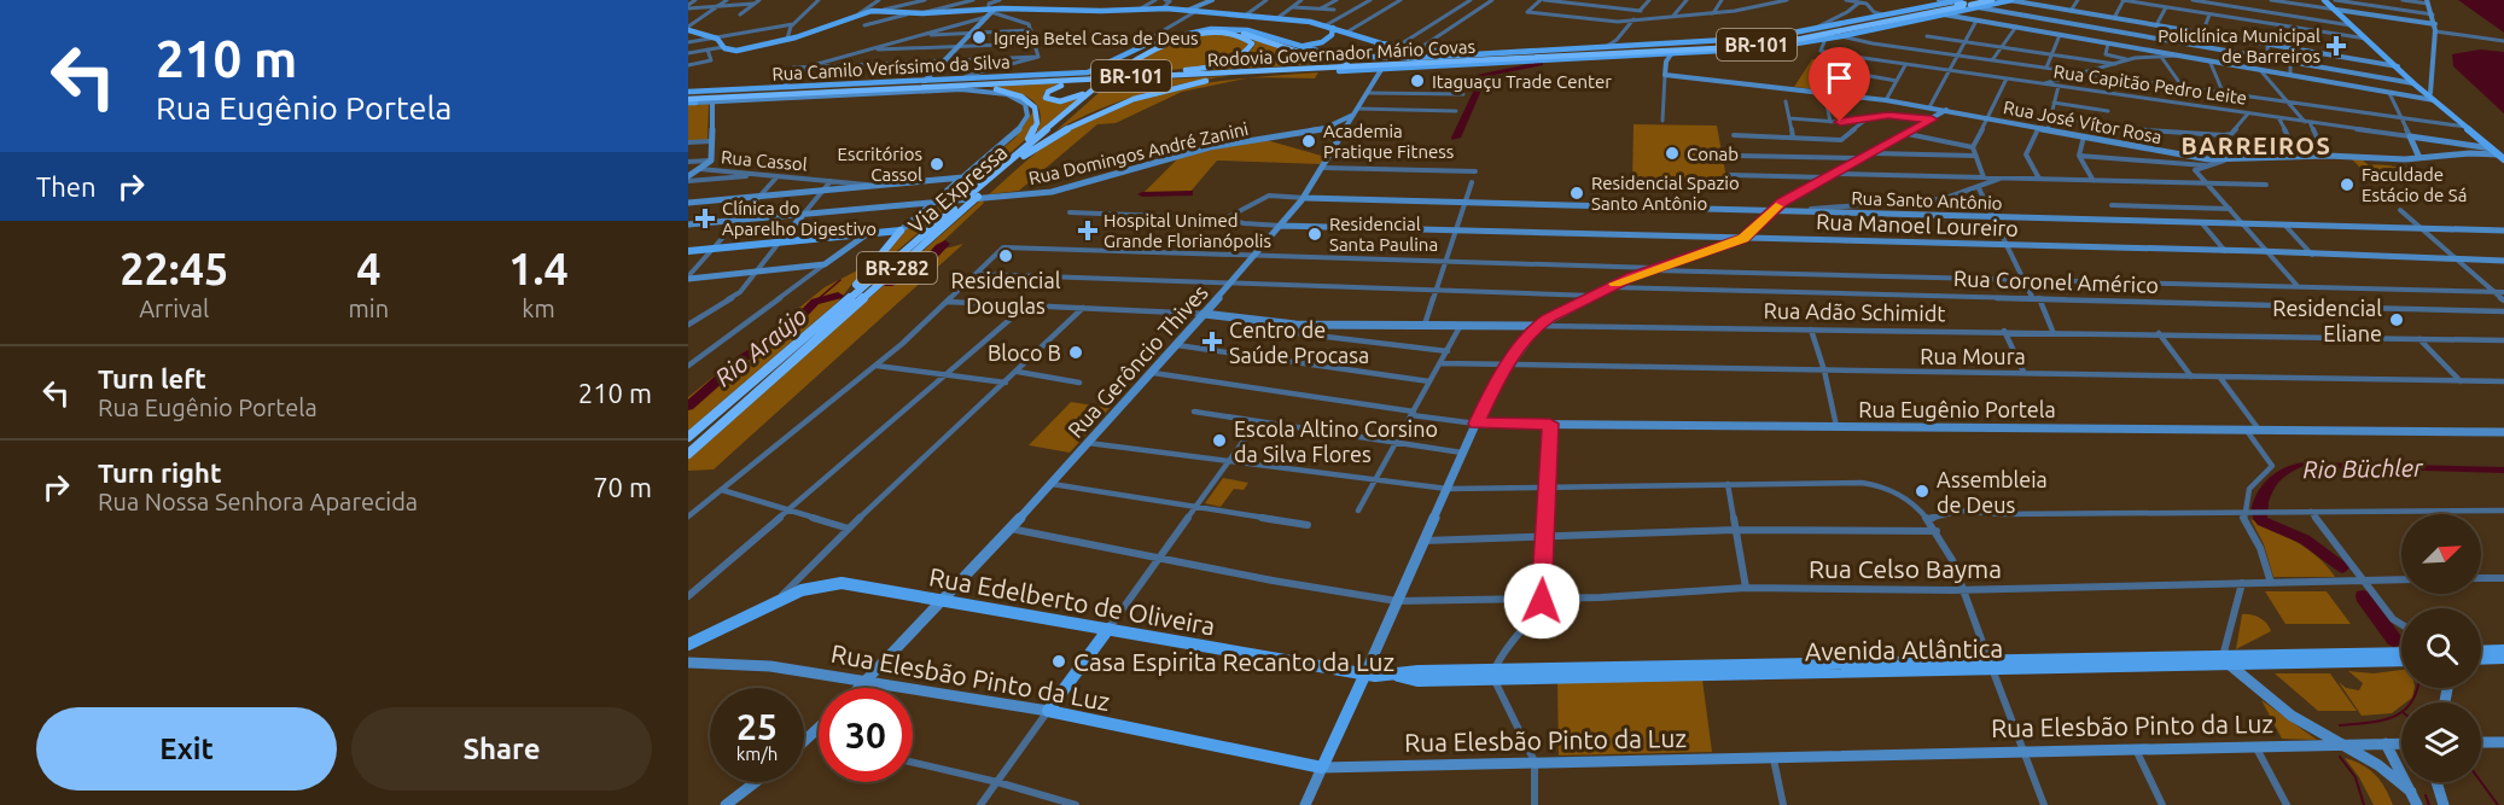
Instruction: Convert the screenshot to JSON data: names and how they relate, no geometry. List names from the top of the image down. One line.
{"streets":{"highway":["BR-101","Rodovia Governador Mário Covas","Via Expressa","BR-282"],"main road":["Rua Camilo Veríssimo da Silva","Rua Edelberto de Oliveira","Avenida Atlântica","Rua Elesbão Pinto da Luz"],"street":["Rua Capitão Pedro Leite","Rua José Vítor Rosa","Rua Domingos André Zanini","Rua Cassol","Rua Santo Antônio","Rua Manoel Loureiro","Rua Coronel Américo","Rua Adão Schimidt","Rua Moura","Rua Gerôncio Thives","Rua Eugênio Portela","Rua Celso Bayma"]},"crossings":[["Rodovia Governador Mário Covas","Rua Camilo Veríssimo da Silva"],["Rua Capitão Pedro Leite","Rua José Vítor Rosa"],["Rua Santo Antônio","Rua Manoel Loureiro"],["Rua Santo Antônio","Rua Gerôncio Thives"],["Rua Manoel Loureiro","Rua Gerôncio Thives"],["Rua Adão Schimidt","Rua Gerôncio Thives"],["Rua Gerôncio Thives","Rua Eugênio Portela"],["Rua Gerôncio Thives","Rua Celso Bayma"],["Rua Gerôncio Thives","Rua Edelberto de Oliveira"],["Rua Gerôncio Thives","Rua Elesbão Pinto da Luz"],["Rua Edelberto de Oliveira","Avenida Atlântica"]],"districts":["BARREIROS"],"water":["Rio Araújo","Rio Büchler"],"places":{"other":["Igreja Betel Casa de Deus","Itaguaçu Trade Center","Academia Pratique Fitness","Conab","Escritórios Cassol","Faculdade Estácio de Sá","Residencial Spazio Santo Antônio","Residencial Santa Paulina","Residencial Douglas","Residencial Eliane","Bloco B","Escola Altino Corsino da Silva Flores","Assembleia de Deus","Casa Espirita Recanto da Luz"],"health":["Policlínica Municipal de Barreiros","Clínica do Aparelho Digestivo","Hospital Unimed Grande Florianópolis","Centro de Saúde Procasa"]},"north":"top right","page":{"turn":["210 m","Rua Eugênio Portela"],"then":"Then","eta":["22:45","Arrival","4","min","1.4","km"],"list":[{"name":"Turn left","note":"Rua Eugênio Portela","value":"210 m"},{"name":"Turn right","note":"Rua Nossa Senhora Aparecida","value":"70 m"}],"speed":"25 km/h","limit":"30","buttons":["Exit","Share"]}}
